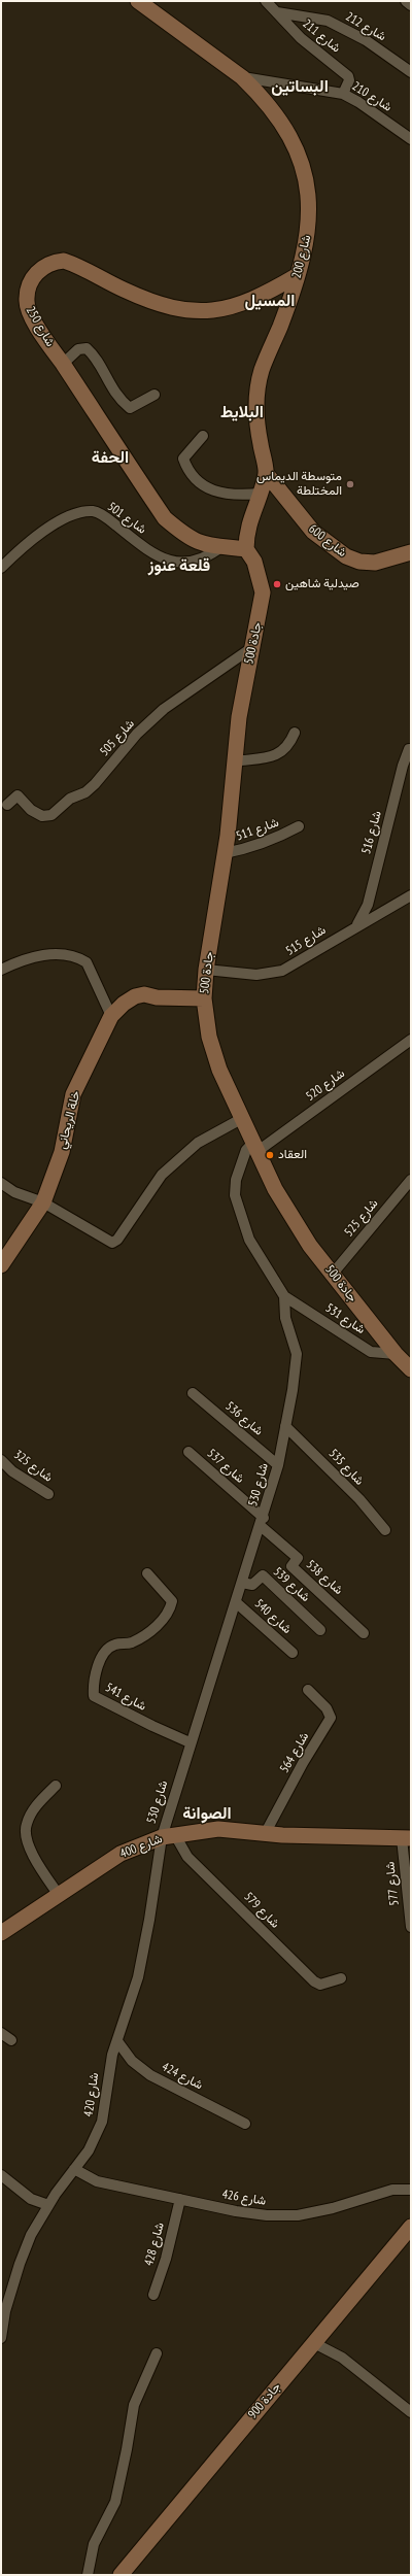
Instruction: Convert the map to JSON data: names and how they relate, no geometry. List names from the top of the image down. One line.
{"streets":{"main road":["شارع 200","شارع 250","شارع 600","جادة 500","خلة الريحاني","شارع 400","جادة 900"],"street":["شارع 212","شارع 211","شارع 210","شارع 501","شارع 505","شارع 511","شارع 516","شارع 515","شارع 520","شارع 525","شارع 531","شارع 536","شارع 325","شارع 537","شارع 535","شارع 530","شارع 538","شارع 539","شارع 540","شارع 541","شارع 564","شارع 577","شارع 579","شارع 424","شارع 420","شارع 426","شارع 428"]},"crossings":[["شارع 212","شارع 211"],["شارع 211","شارع 210"],["شارع 210","شارع 200"],["شارع 200","شارع 250"],["شارع 200","شارع 600"],["شارع 200","جادة 500"],["شارع 250","شارع 501"],["شارع 250","جادة 500"],["جادة 500","شارع 505"],["جادة 500","شارع 511"],["جادة 500","شارع 515"],["جادة 500","شارع 520"],["جادة 500","خلة الريحاني"],["جادة 500","شارع 525"],["جادة 500","شارع 531"],["جادة 500","شارع 530"],["شارع 516","شارع 515"],["شارع 520","شارع 530"],["شارع 531","شارع 530"],["شارع 536","شارع 530"],["شارع 537","شارع 530"],["شارع 537","شارع 538"],["شارع 535","شارع 530"],["شارع 530","شارع 538"],["شارع 530","شارع 539"],["شارع 530","شارع 540"],["شارع 530","شارع 541"],["شارع 530","شارع 400"],["شارع 530","شارع 579"],["شارع 530","شارع 420"],["شارع 564","شارع 400"],["شارع 400","شارع 577"],["شارع 400","شارع 579"],["شارع 400","شارع 420"],["شارع 579","شارع 420"],["شارع 424","شارع 420"],["شارع 420","شارع 426"],["شارع 426","شارع 428"]],"districts":["البساتين","المسيل","البلايط","الحفة","قلعة عنوز","الصوانة"],"places":["متوسطة الديماس المختلطة","صيدلية شاهين","العقاد"]}
